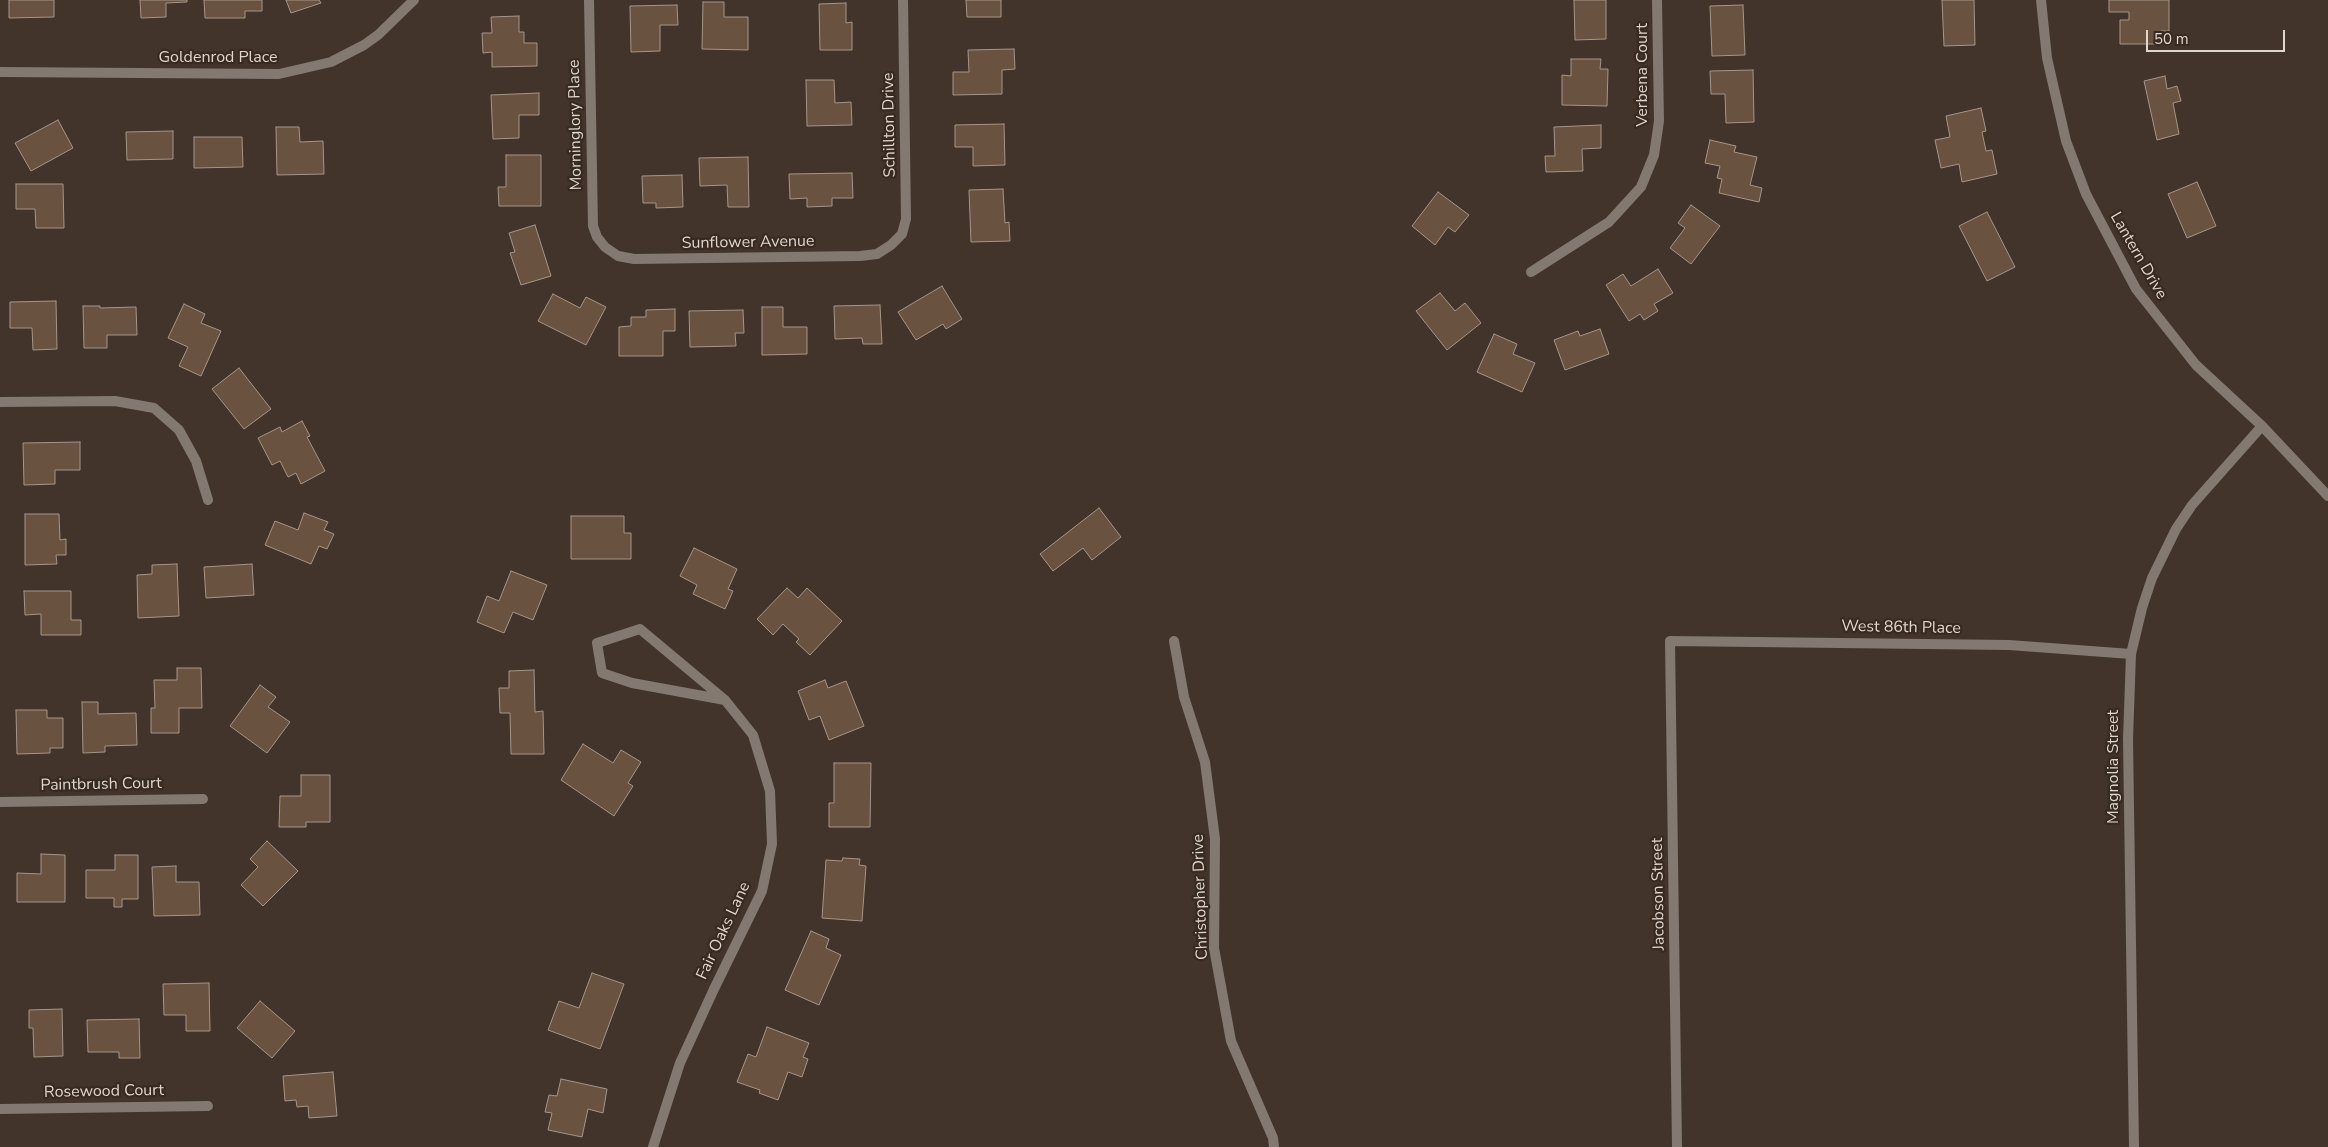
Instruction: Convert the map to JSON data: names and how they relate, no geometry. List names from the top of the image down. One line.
{"streets":{"street":["Goldenrod Place","Verbena Court","Morninglory Place","Schillton Drive","Sunflower Avenue","Lantern Drive","West 86th Place","Magnolia Street","Paintbrush Court","Jacobson Street","Christopher Drive","Fair Oaks Lane","Rosewood Court"]},"crossings":[["Morninglory Place","Sunflower Avenue"],["Schillton Drive","Sunflower Avenue"],["Lantern Drive","Magnolia Street"],["West 86th Place","Magnolia Street"],["West 86th Place","Jacobson Street"]],"scale_bar":"50 m"}
